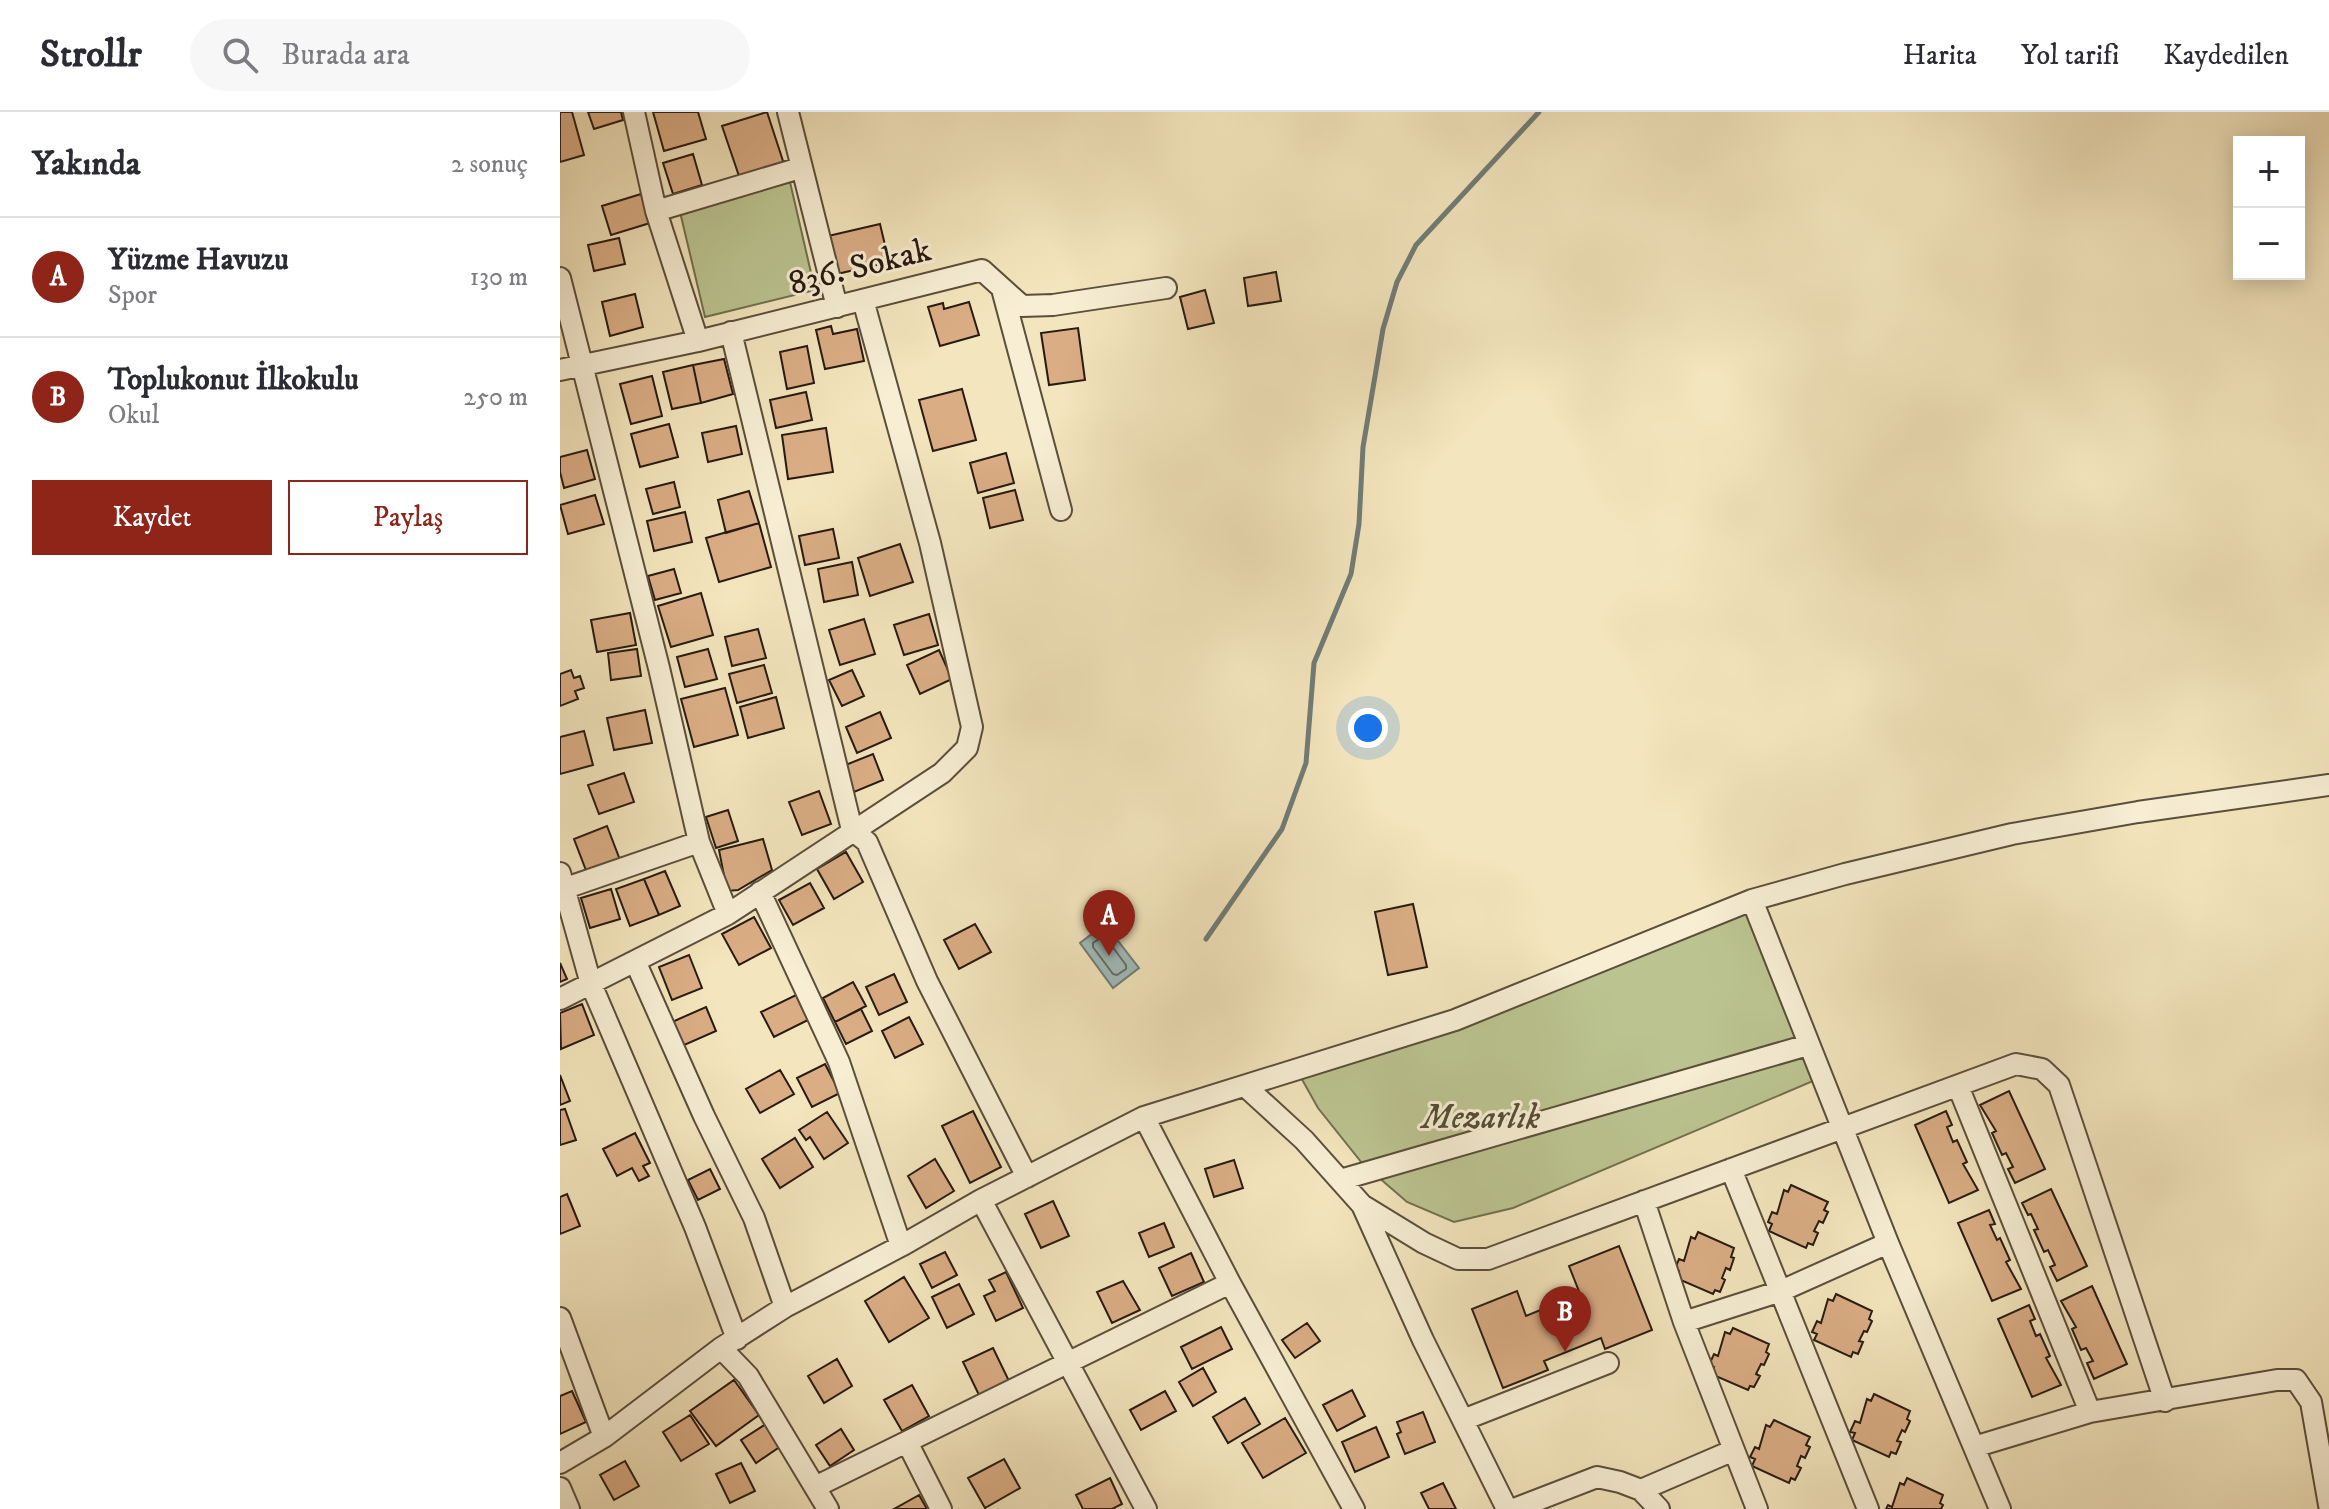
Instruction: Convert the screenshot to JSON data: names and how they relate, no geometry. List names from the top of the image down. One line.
{"streets":{"street":["836. Sokak"]},"parks":["Mezarlık"],"page":{"header":"Strollr","search":"Burada ara","nav":["Harita","Yol tarifi","Kaydedilen"],"heading":["Yakında","2 sonuç"],"map_buttons":["+","−"],"list":[{"mark":"A","name":"Yüzme Havuzu","note":"Spor","value":"130 m"},{"mark":"B","name":"Toplukonut İlkokulu","note":"Okul","value":"250 m"}],"buttons":["Kaydet","Paylaş"],"pins":["A","B"]}}
